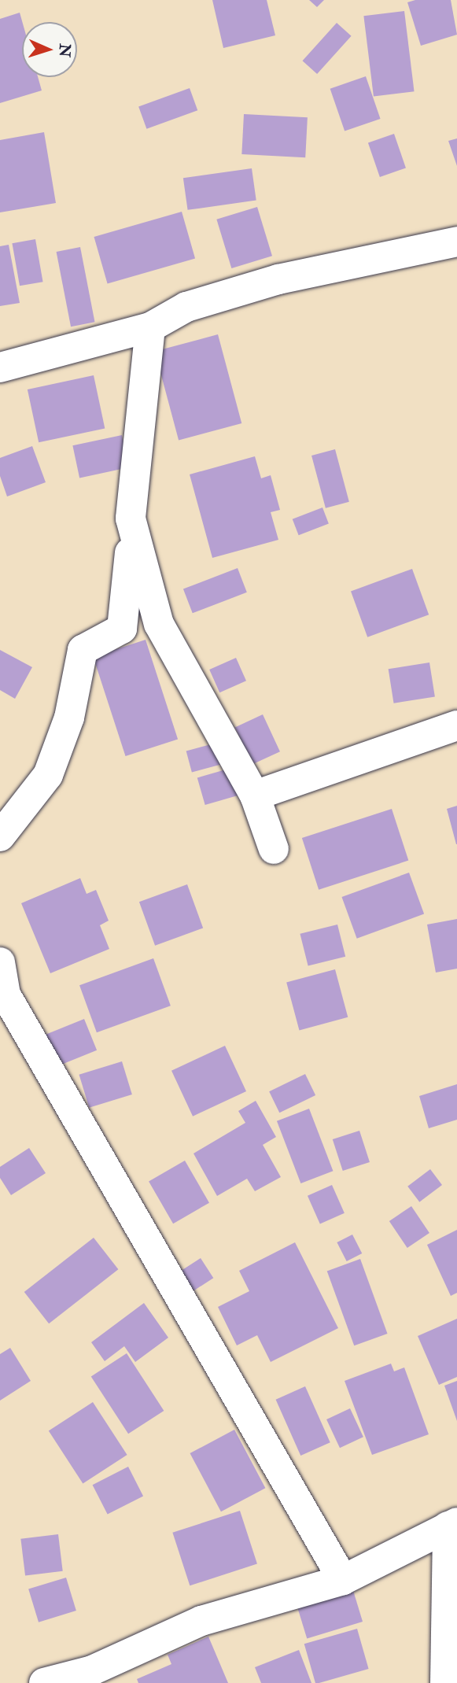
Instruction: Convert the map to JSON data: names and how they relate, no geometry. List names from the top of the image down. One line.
{"north":"right"}
